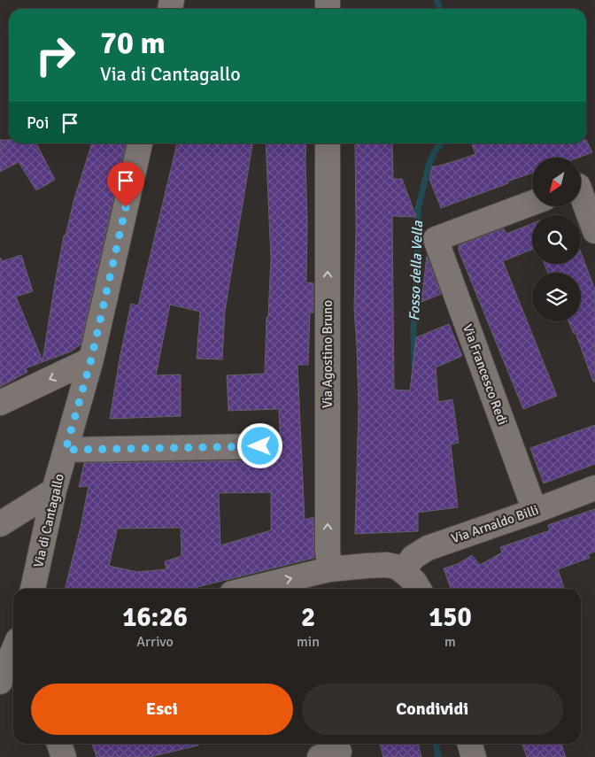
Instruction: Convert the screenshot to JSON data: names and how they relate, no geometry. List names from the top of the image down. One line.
{"streets":{"street":["Via Agostino Bruno","Via Francesco Redi","Via di Cantagallo","Via Arnaldo Billi"]},"crossings":[["Via Francesco Redi","Via Arnaldo Billi"]],"one_way":["Via Agostino Bruno"],"water":["Fosso della Vella"],"north":"bottom left","page":{"turn":["70 m","Via di Cantagallo"],"then":"Poi","eta":["16:26","Arrivo","2","min","150","m"],"buttons":["Esci","Condividi"]}}
